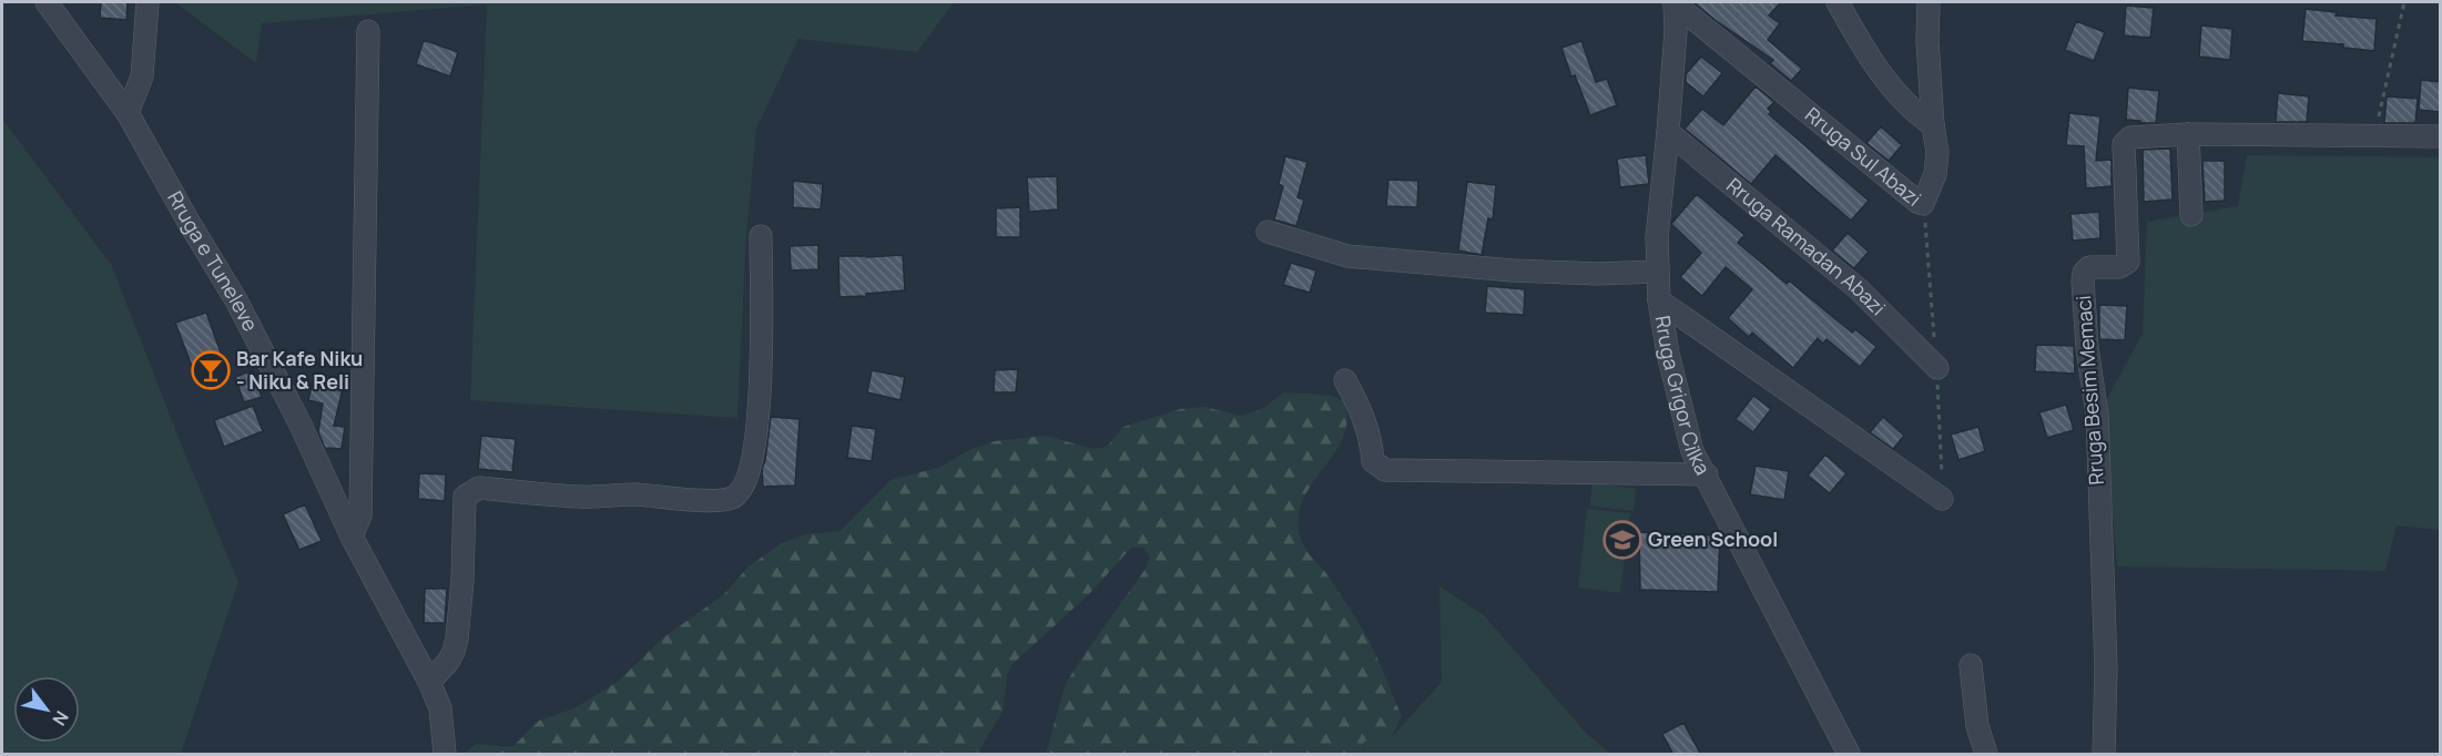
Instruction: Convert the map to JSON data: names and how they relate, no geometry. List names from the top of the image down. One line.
{"streets":{"street":["Rruga Sul Abazi","Rruga Ramadan Abazi","Rruga e Tuneleve","Rruga Besim Memaci","Rruga Grigor Cilka"]},"crossings":[["Rruga Sul Abazi","Rruga Grigor Cilka"],["Rruga Ramadan Abazi","Rruga Grigor Cilka"]],"places":{"bar":["Bar Kafe Niku - Niku & Reli"],"school or university":["Green School"]},"north":"bottom right"}
